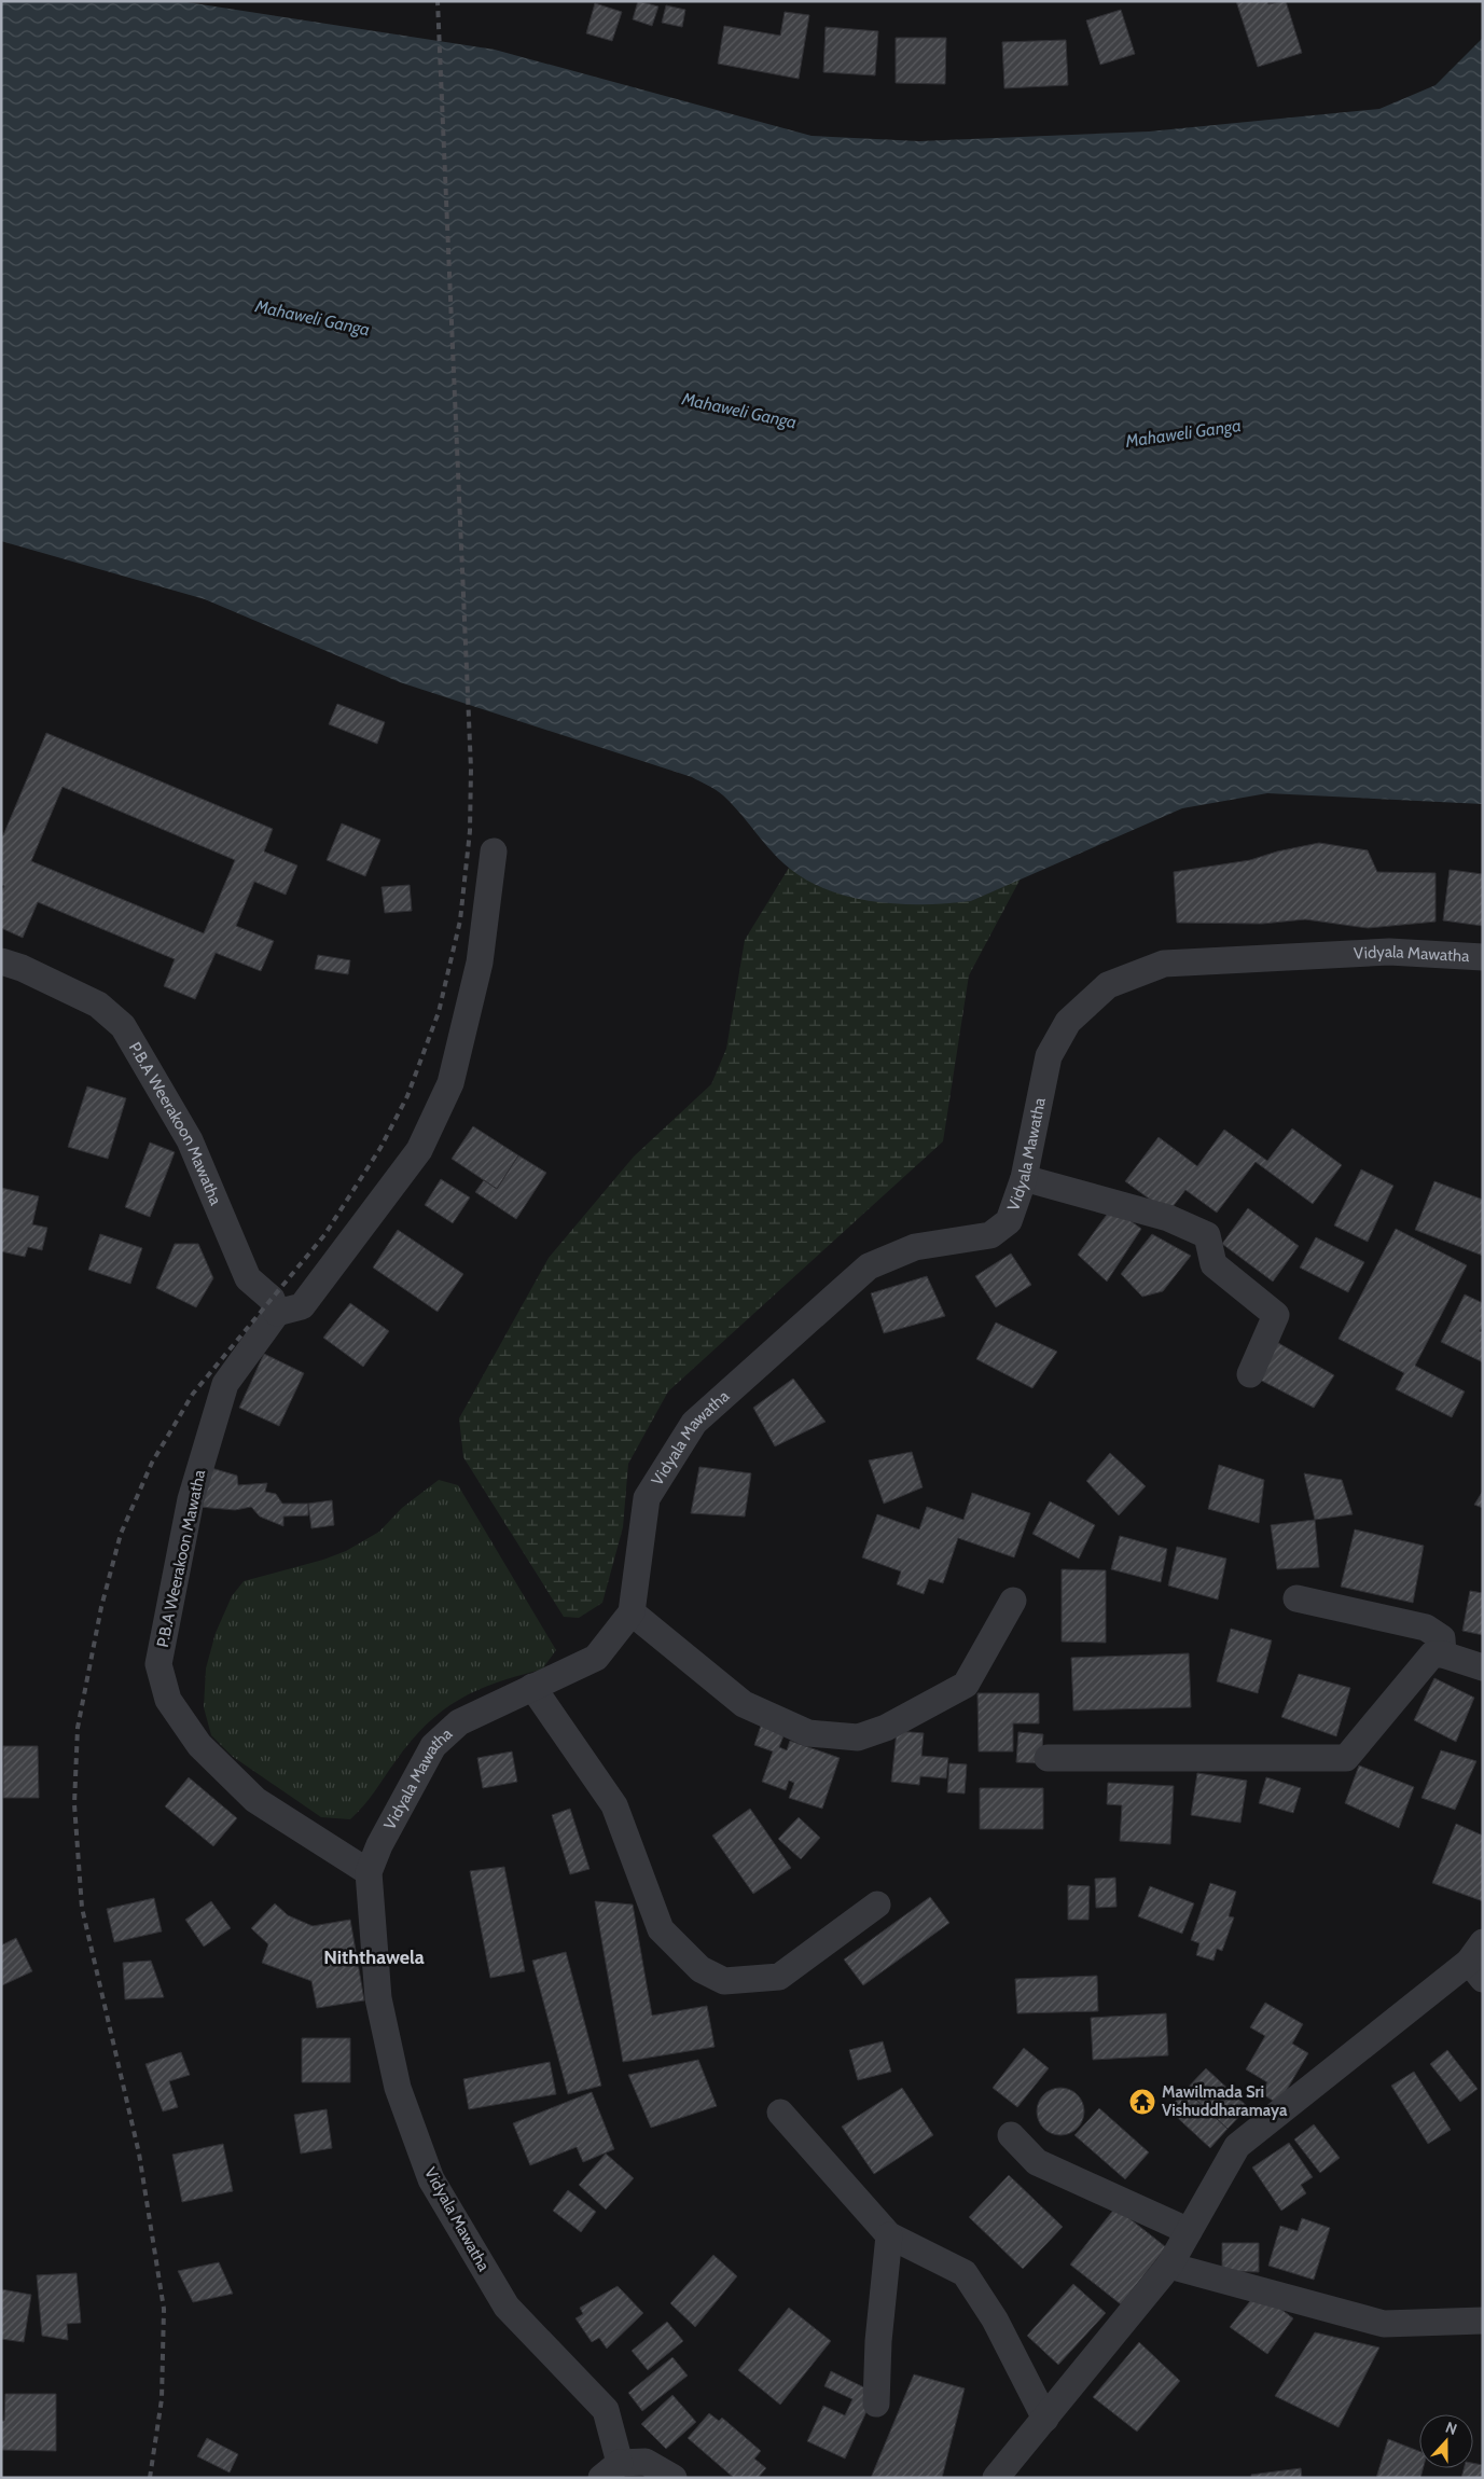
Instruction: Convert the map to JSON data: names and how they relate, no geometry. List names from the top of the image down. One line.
{"streets":{"street":["Vidyala Mawatha","P.B.A Weerakoon Mawatha"]},"crossings":[["Vidyala Mawatha","P.B.A Weerakoon Mawatha"]],"districts":["Niththawela"],"water":["Mahaweli Ganga"],"places":{"temple":["Mawilmada Sri Vishuddharamaya"]},"north":"top"}
